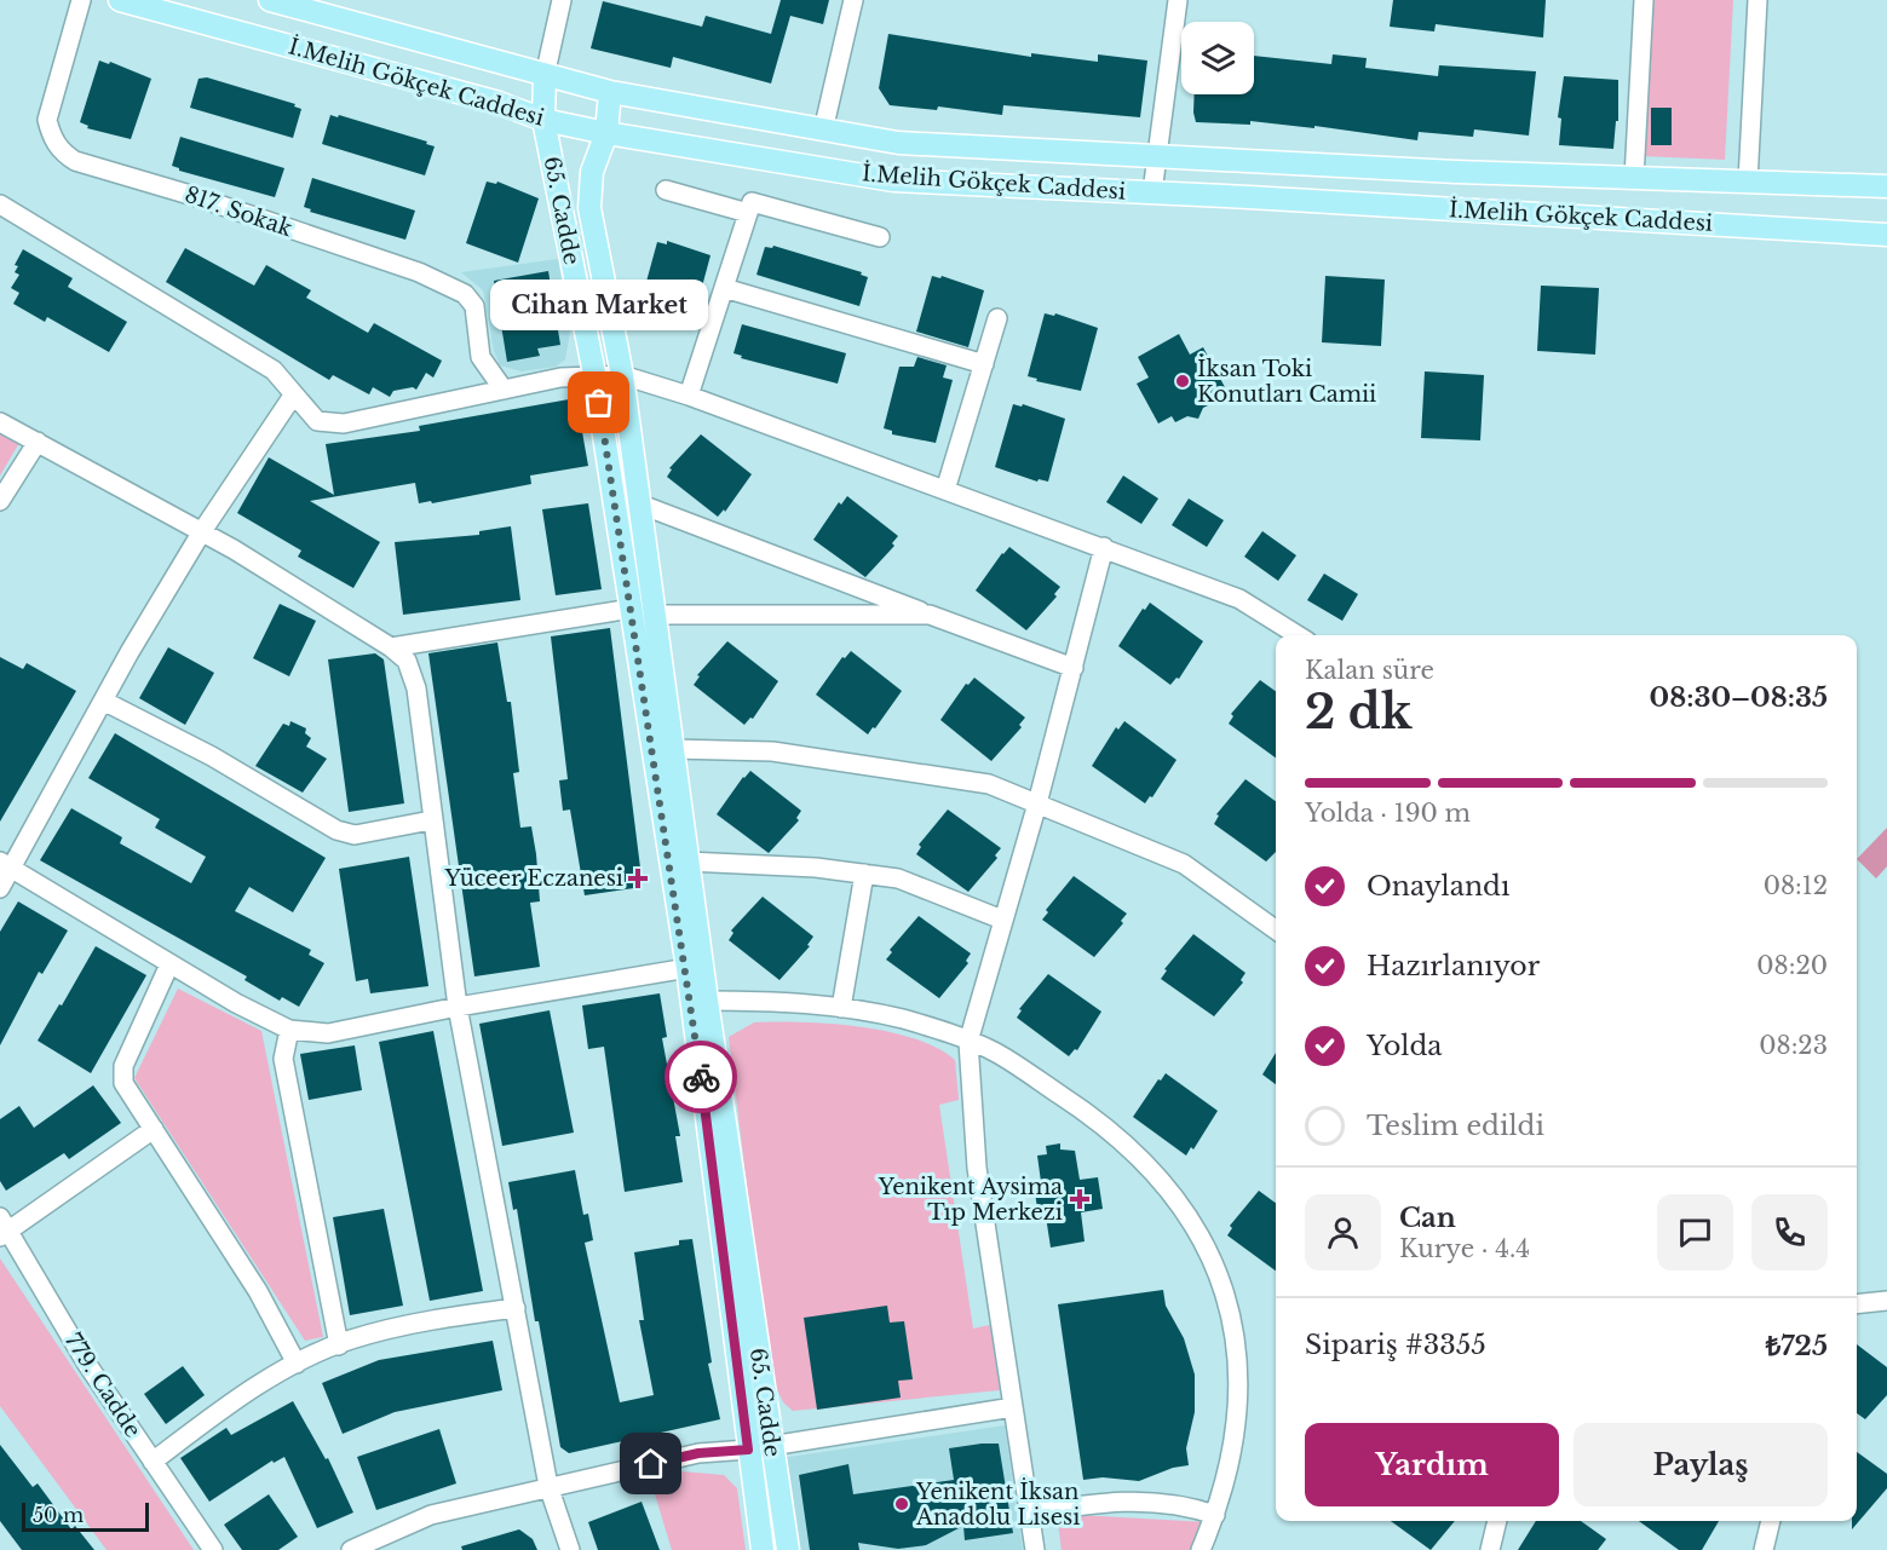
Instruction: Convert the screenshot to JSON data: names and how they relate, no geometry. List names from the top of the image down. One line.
{"streets":{"main road":["İ.Melih Gökçek Caddesi","65. Cadde"],"street":["817. Sokak","779. Cadde"]},"crossings":[["İ.Melih Gökçek Caddesi","65. Cadde"]],"places":{"other":["İksan Toki Konutları Camii","Cihan Market","Yenikent İksan Anadolu Lisesi"],"health":["Yüceer Eczanesi","Yenikent Aysima Tıp Merkezi"]},"scale_bar":"50 m","page":{"bubble":"Cihan Market","heading":["2 dk","Kalan süre","08:30–08:35"],"panel":["Can","Kurye · 4.4","Sipariş #3355","₺725"],"bar":"Yolda · 190 m","list":[["Onaylandı","08:12"],["Hazırlanıyor","08:20"],["Yolda","08:23"],"Teslim edildi"],"buttons":["Yardım","Paylaş"],"scale":"50 m"}}
